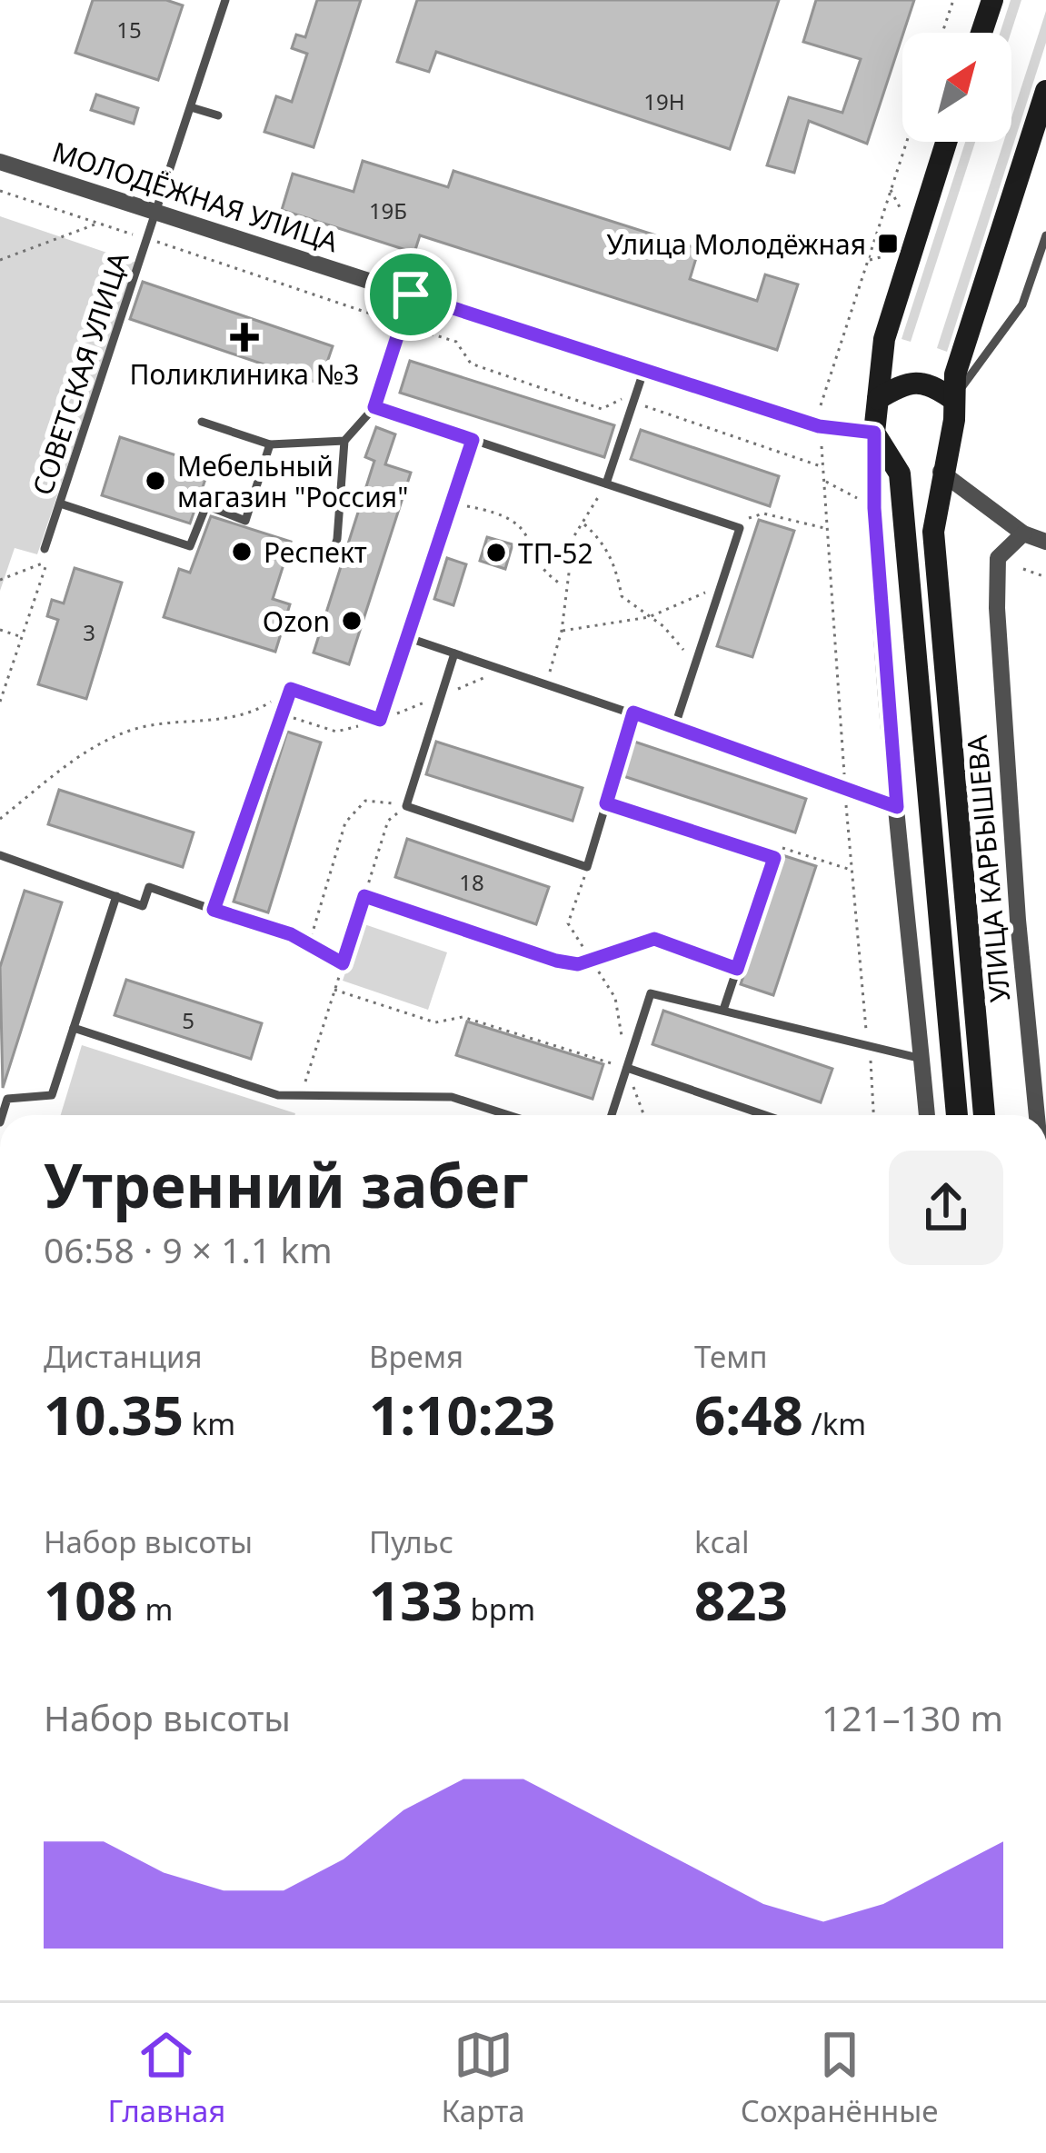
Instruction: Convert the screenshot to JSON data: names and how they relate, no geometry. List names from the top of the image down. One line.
{"streets":{"street":["МОЛОДЁЖНАЯ УЛИЦА","УЛИЦА КАРБЫШЕВА"],"lane":["СОВЕТСКАЯ УЛИЦА"]},"crossings":[["МОЛОДЁЖНАЯ УЛИЦА","СОВЕТСКАЯ УЛИЦА"],["МОЛОДЁЖНАЯ УЛИЦА","УЛИЦА КАРБЫШЕВА"]],"places":{"transit":["Улица Молодёжная"],"health":["Поликлиника №3"],"other":["Мебельный магазин \"Россия\"","Респект","ТП-52","Ozon"]},"house_numbers":["15","19Н","19Б","3","18","5"],"north":"top right","page":{"heading":["Утренний забег","06:58 · 9 × 1.1 km"],"stats":[["Дистанция","10.35 km"],["Время","1:10:23"],["Темп","6:48 /km"],["Набор высоты","108 m"],["Пульс","133 bpm"],["kcal","823"]],"chart":["Набор высоты","121–130 m"],"tabs":["Главная","Карта","Сохранённые"]}}
